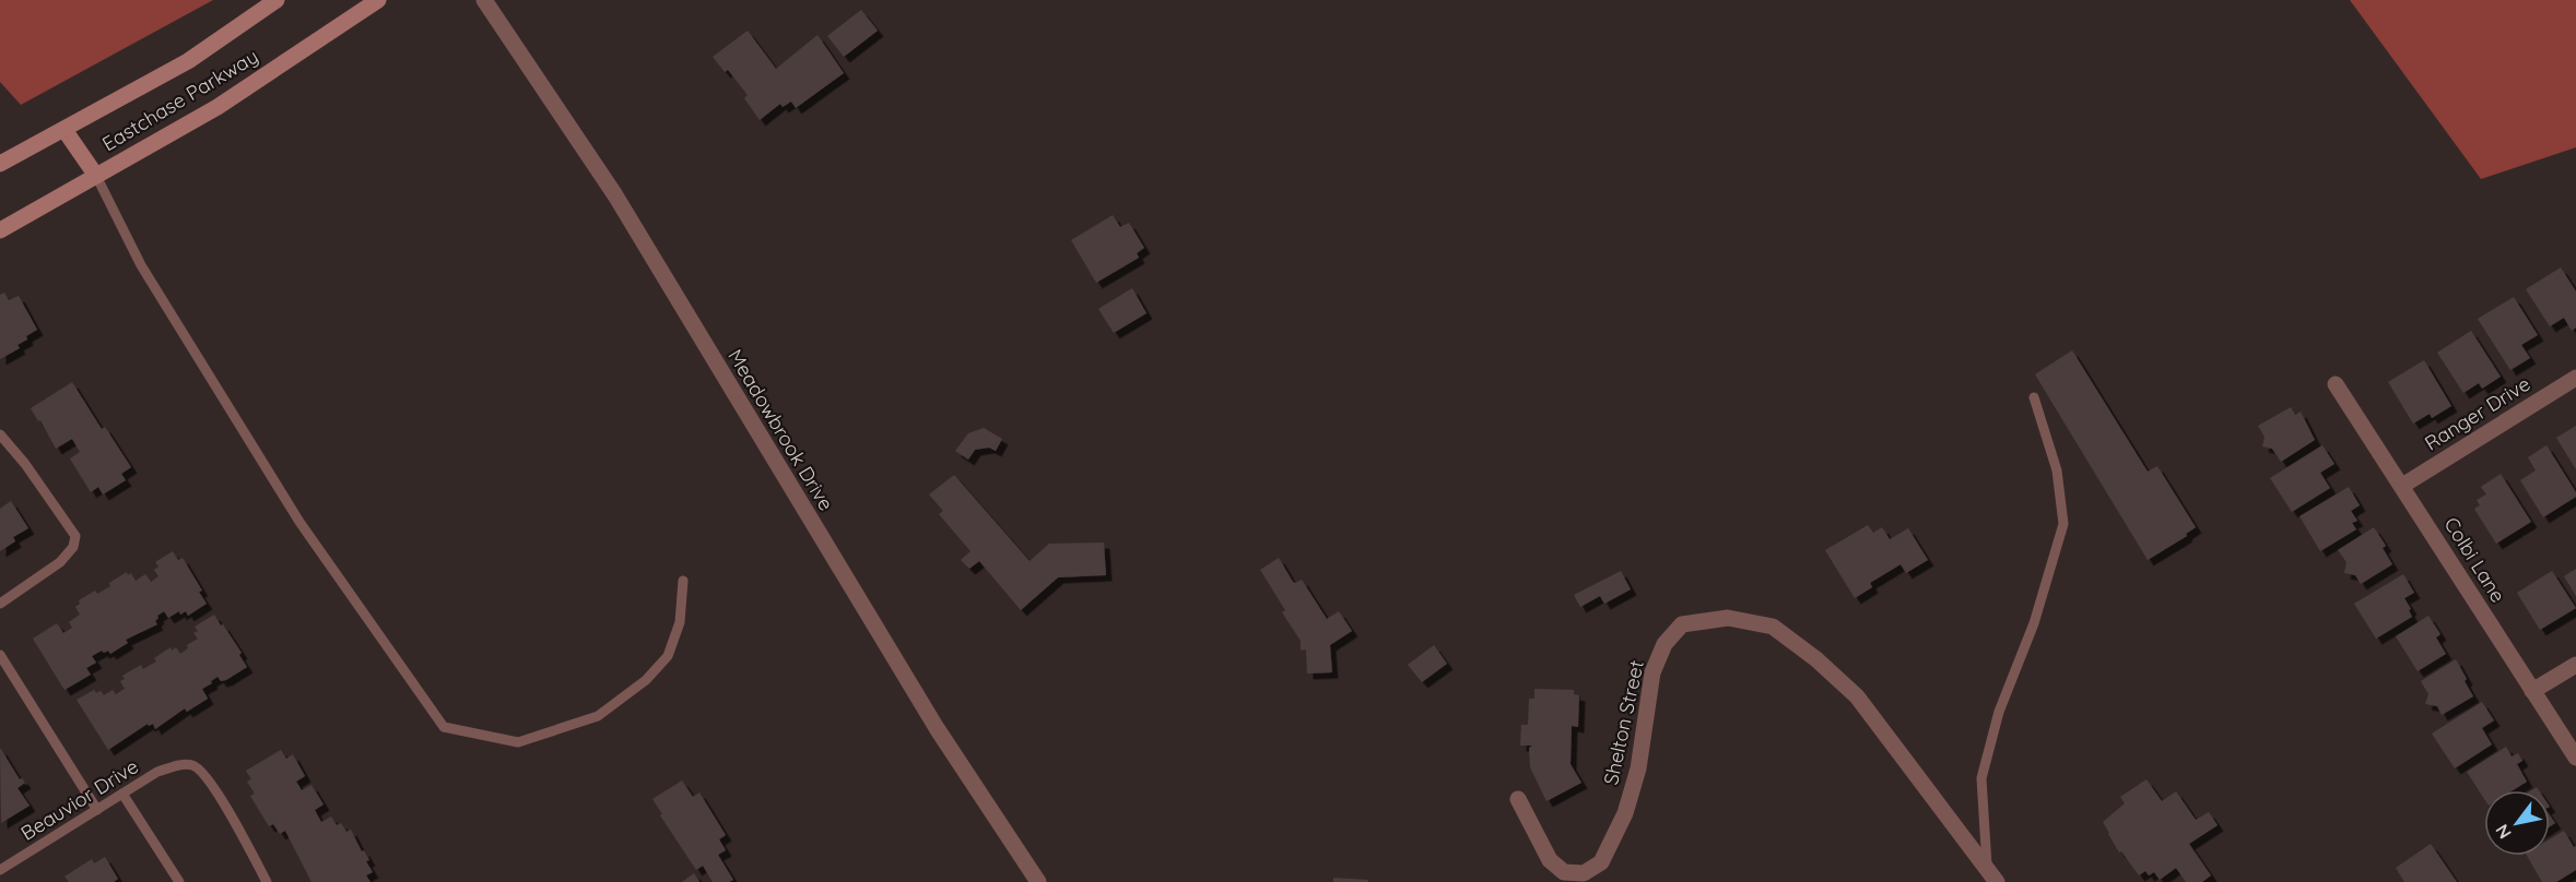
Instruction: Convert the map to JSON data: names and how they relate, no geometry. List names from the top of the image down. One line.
{"streets":{"main road":["Eastchase Parkway"],"street":["Ranger Drive","Meadowbrook Drive","Colbi Lane","Shelton Street"],"lane":["Beauvior Drive"]},"crossings":[["Ranger Drive","Colbi Lane"]],"north":"bottom left"}
